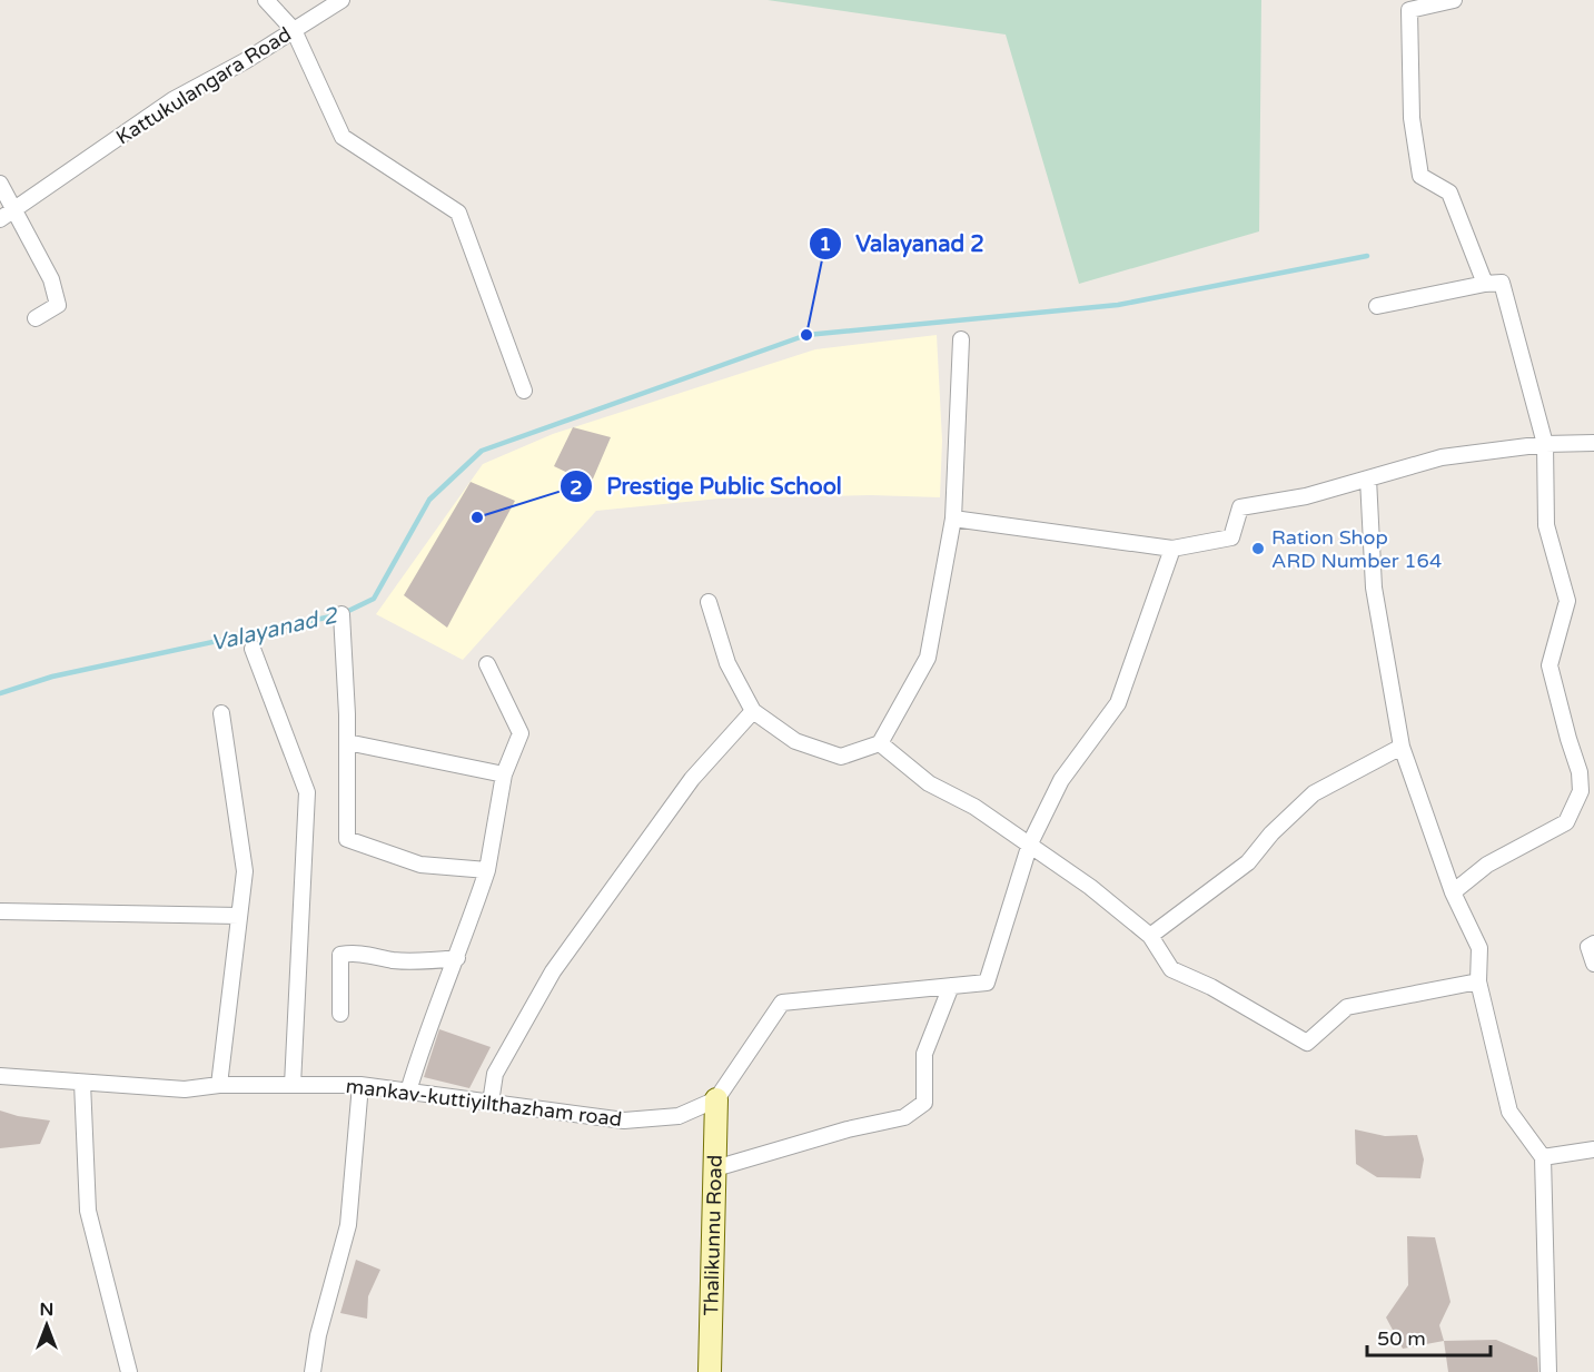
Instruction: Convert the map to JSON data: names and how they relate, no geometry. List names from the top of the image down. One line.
{"streets":{"street":["Kattukulangara Road","mankav-kuttiyilthazham road","Thalikunnu Road"]},"crossings":[["mankav-kuttiyilthazham road","Thalikunnu Road"]],"water":["Valayanad 2"],"places":["Valayanad 2","Prestige Public School","Ration Shop ARD Number 164"],"scale_bar":"50 m","north":"top"}
